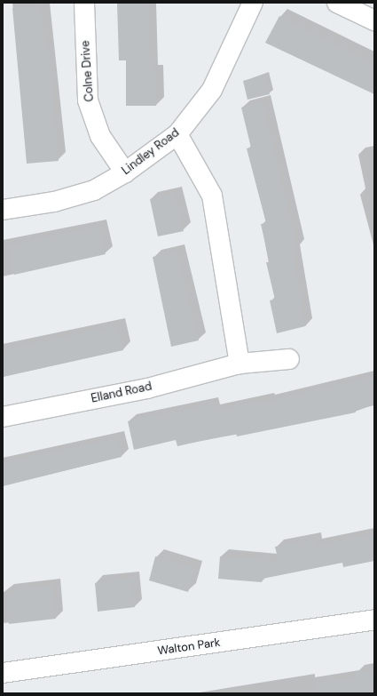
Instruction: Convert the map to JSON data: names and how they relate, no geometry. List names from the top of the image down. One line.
{"streets":{"street":["Colne Drive","Lindley Road","Elland Road","Walton Park"]},"crossings":[["Colne Drive","Lindley Road"]]}
